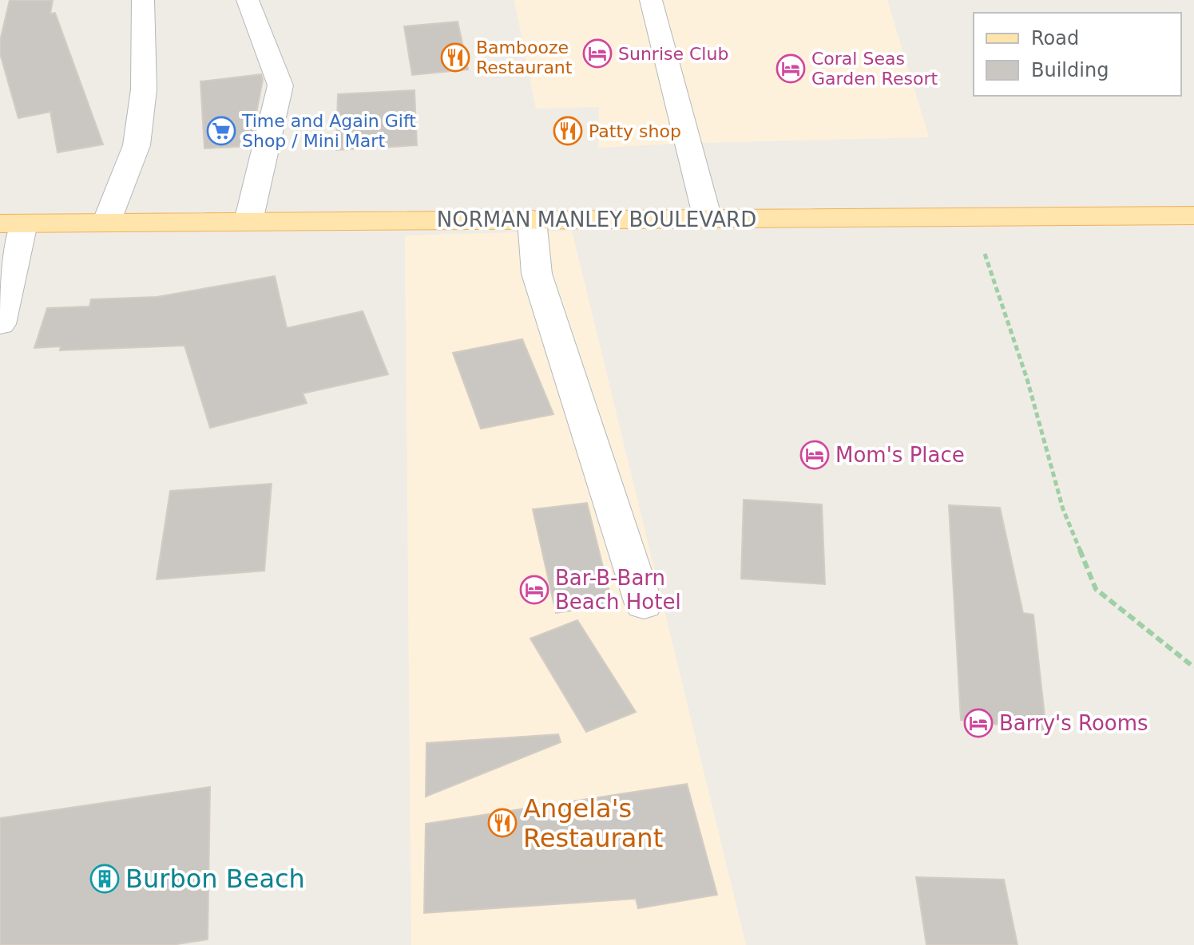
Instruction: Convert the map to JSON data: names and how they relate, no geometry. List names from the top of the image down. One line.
{"streets":{"main road":["NORMAN MANLEY BOULEVARD"]},"places":{"hotel":["Sunrise Club","Coral Seas Garden Resort","Mom's Place","Bar-B-Barn Beach Hotel","Barry's Rooms"],"restaurant":["Bambooze Restaurant","Patty shop","Angela's Restaurant"],"supermarket":["Time and Again Gift Shop / Mini Mart"],"building":["Burbon Beach"]},"legend":["Road","Building"]}
